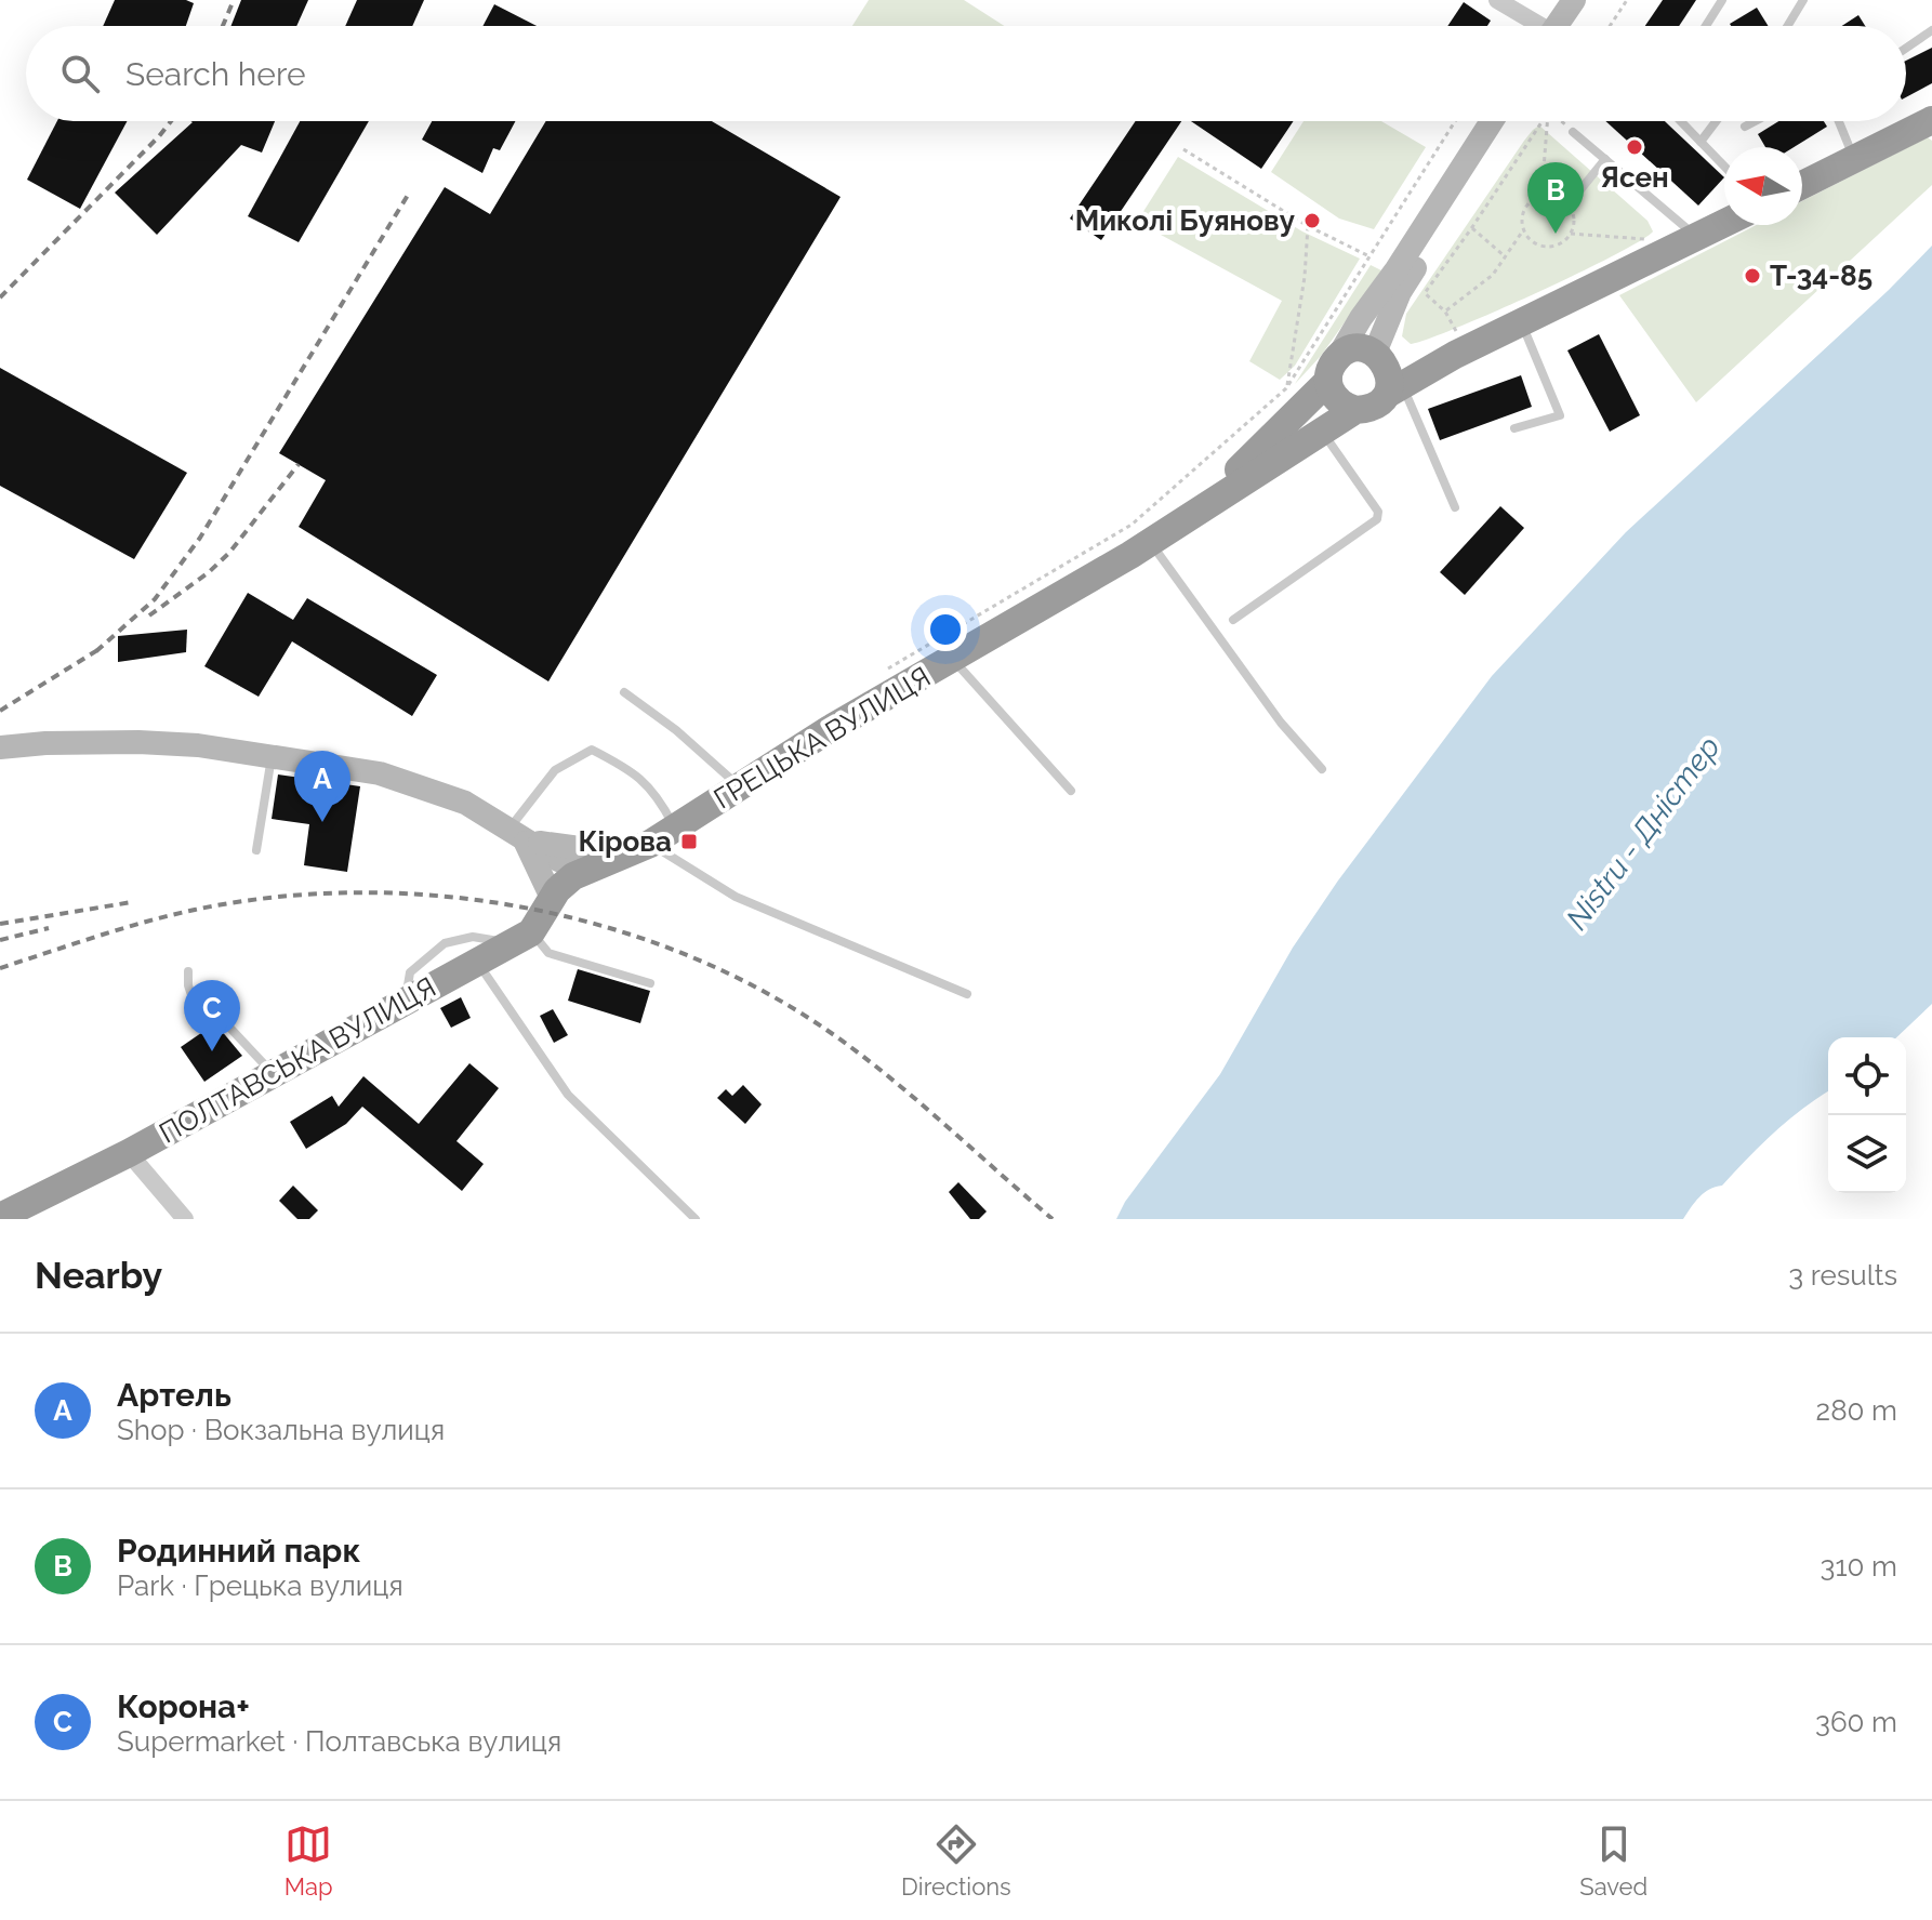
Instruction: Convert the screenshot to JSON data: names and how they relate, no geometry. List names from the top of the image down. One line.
{"streets":{"highway":["ГРЕЦЬКА ВУЛИЦЯ","ПОЛТАВСЬКА ВУЛИЦЯ"]},"crossings":[["ГРЕЦЬКА ВУЛИЦЯ","ПОЛТАВСЬКА ВУЛИЦЯ"]],"water":["Nistru - Дністер"],"places":{"other":["Ясен","Миколі Буянову","Т-34-85"],"transit":["Кірова"]},"north":"left","page":{"search":"Search here","pins":["B","A","C"],"heading":["Nearby","3 results"],"list":[{"mark":"A","name":"Артель","note":"Shop · Вокзальна вулиця","value":"280 m"},{"mark":"B","name":"Родинний парк","note":"Park · Грецька вулиця","value":"310 m"},{"mark":"C","name":"Корона+","note":"Supermarket · Полтавська вулиця","value":"360 m"}],"nav":["Map","Directions","Saved"]}}
